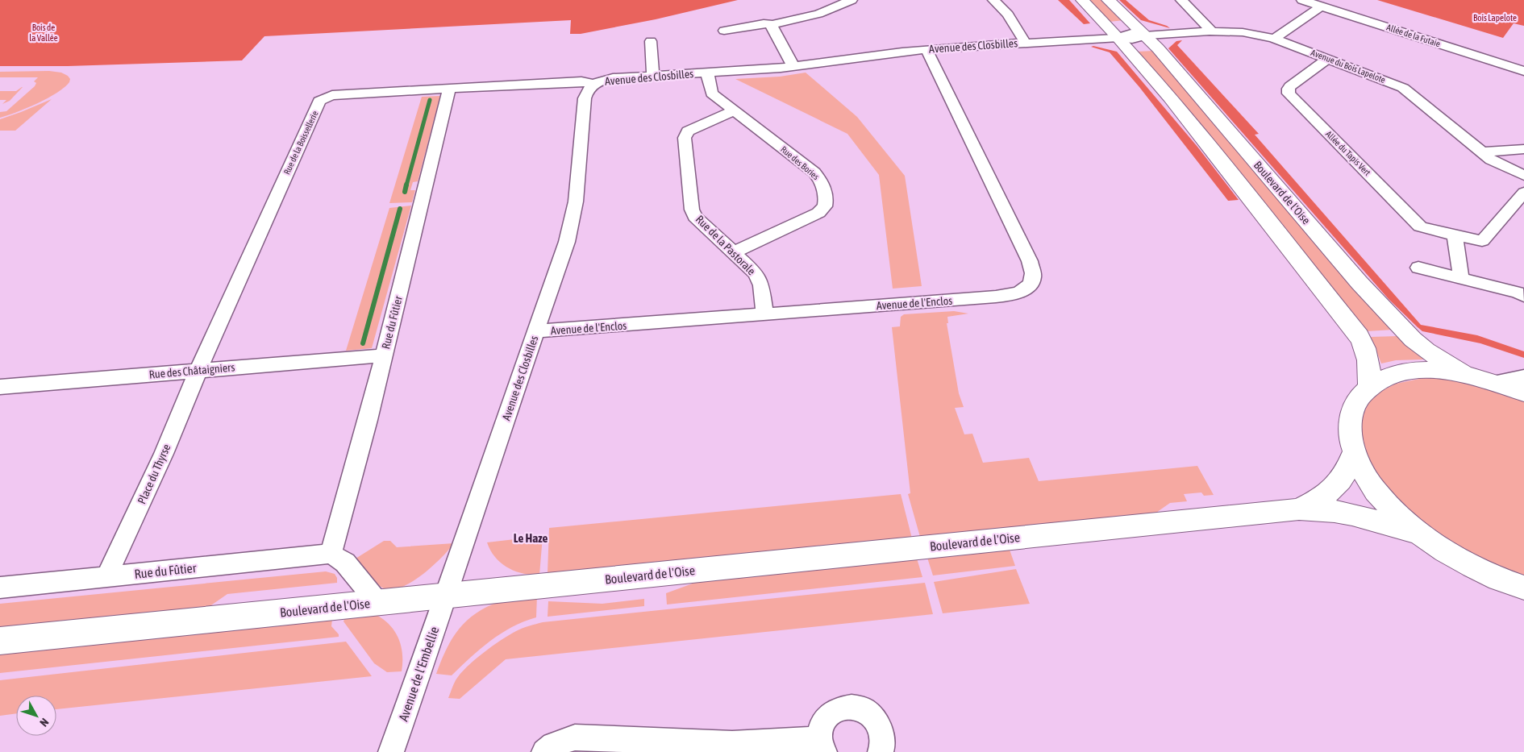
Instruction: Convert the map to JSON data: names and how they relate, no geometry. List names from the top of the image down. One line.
{"streets":{"main road":["Boulevard de l'Oise"],"street":["Allée de la Futaie","Avenue des Closbilles","Avenue du Bois Lapelote","Rue de la Boissellerie","Allée du Tapis Vert","Rue des Bories","Rue de la Pastorale","Avenue de l'Enclos","Rue du Fûtier","Rue des Châtaigniers","Place du Thyrse","Avenue de l'Embellie"]},"crossings":[["Avenue des Closbilles","Avenue du Bois Lapelote"],["Avenue des Closbilles","Rue de la Boissellerie"],["Avenue des Closbilles","Rue des Bories"],["Avenue des Closbilles","Boulevard de l'Oise"],["Avenue des Closbilles","Avenue de l'Enclos"],["Avenue des Closbilles","Avenue de l'Embellie"],["Avenue du Bois Lapelote","Allée du Tapis Vert"],["Avenue du Bois Lapelote","Boulevard de l'Oise"],["Rue de la Boissellerie","Rue du Fûtier"],["Rue de la Boissellerie","Rue des Châtaigniers"],["Rue de la Boissellerie","Place du Thyrse"],["Rue des Bories","Rue de la Pastorale"],["Boulevard de l'Oise","Avenue de l'Embellie"],["Rue de la Pastorale","Avenue de l'Enclos"],["Rue du Fûtier","Rue des Châtaigniers"],["Rue du Fûtier","Place du Thyrse"],["Rue des Châtaigniers","Place du Thyrse"]],"districts":["Le Haze"],"parks":["Bois Lapelote","Bois de la Vallée"],"north":"bottom right"}
